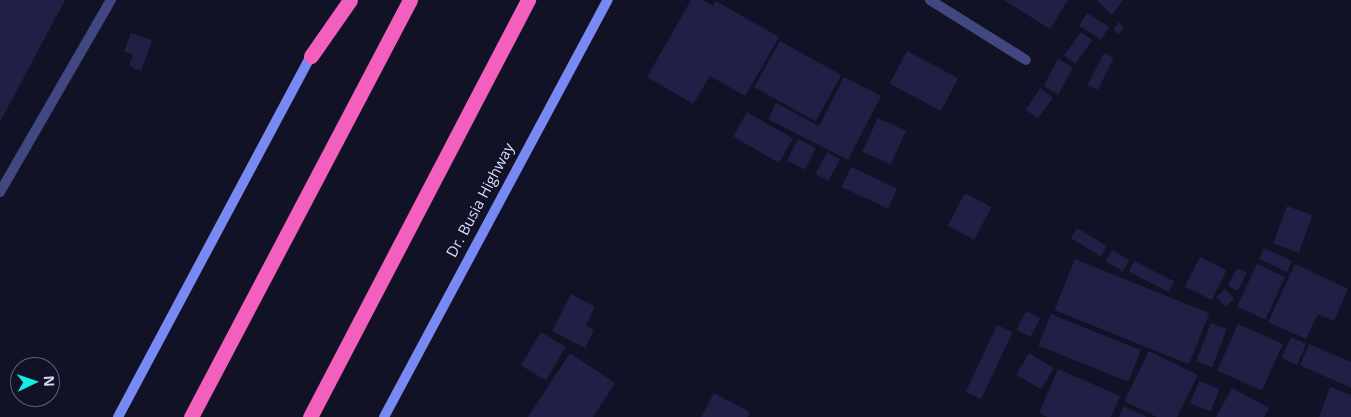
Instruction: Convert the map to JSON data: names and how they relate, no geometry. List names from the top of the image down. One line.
{"streets":{"street":["Dr. Busia Highway"]},"north":"right"}
